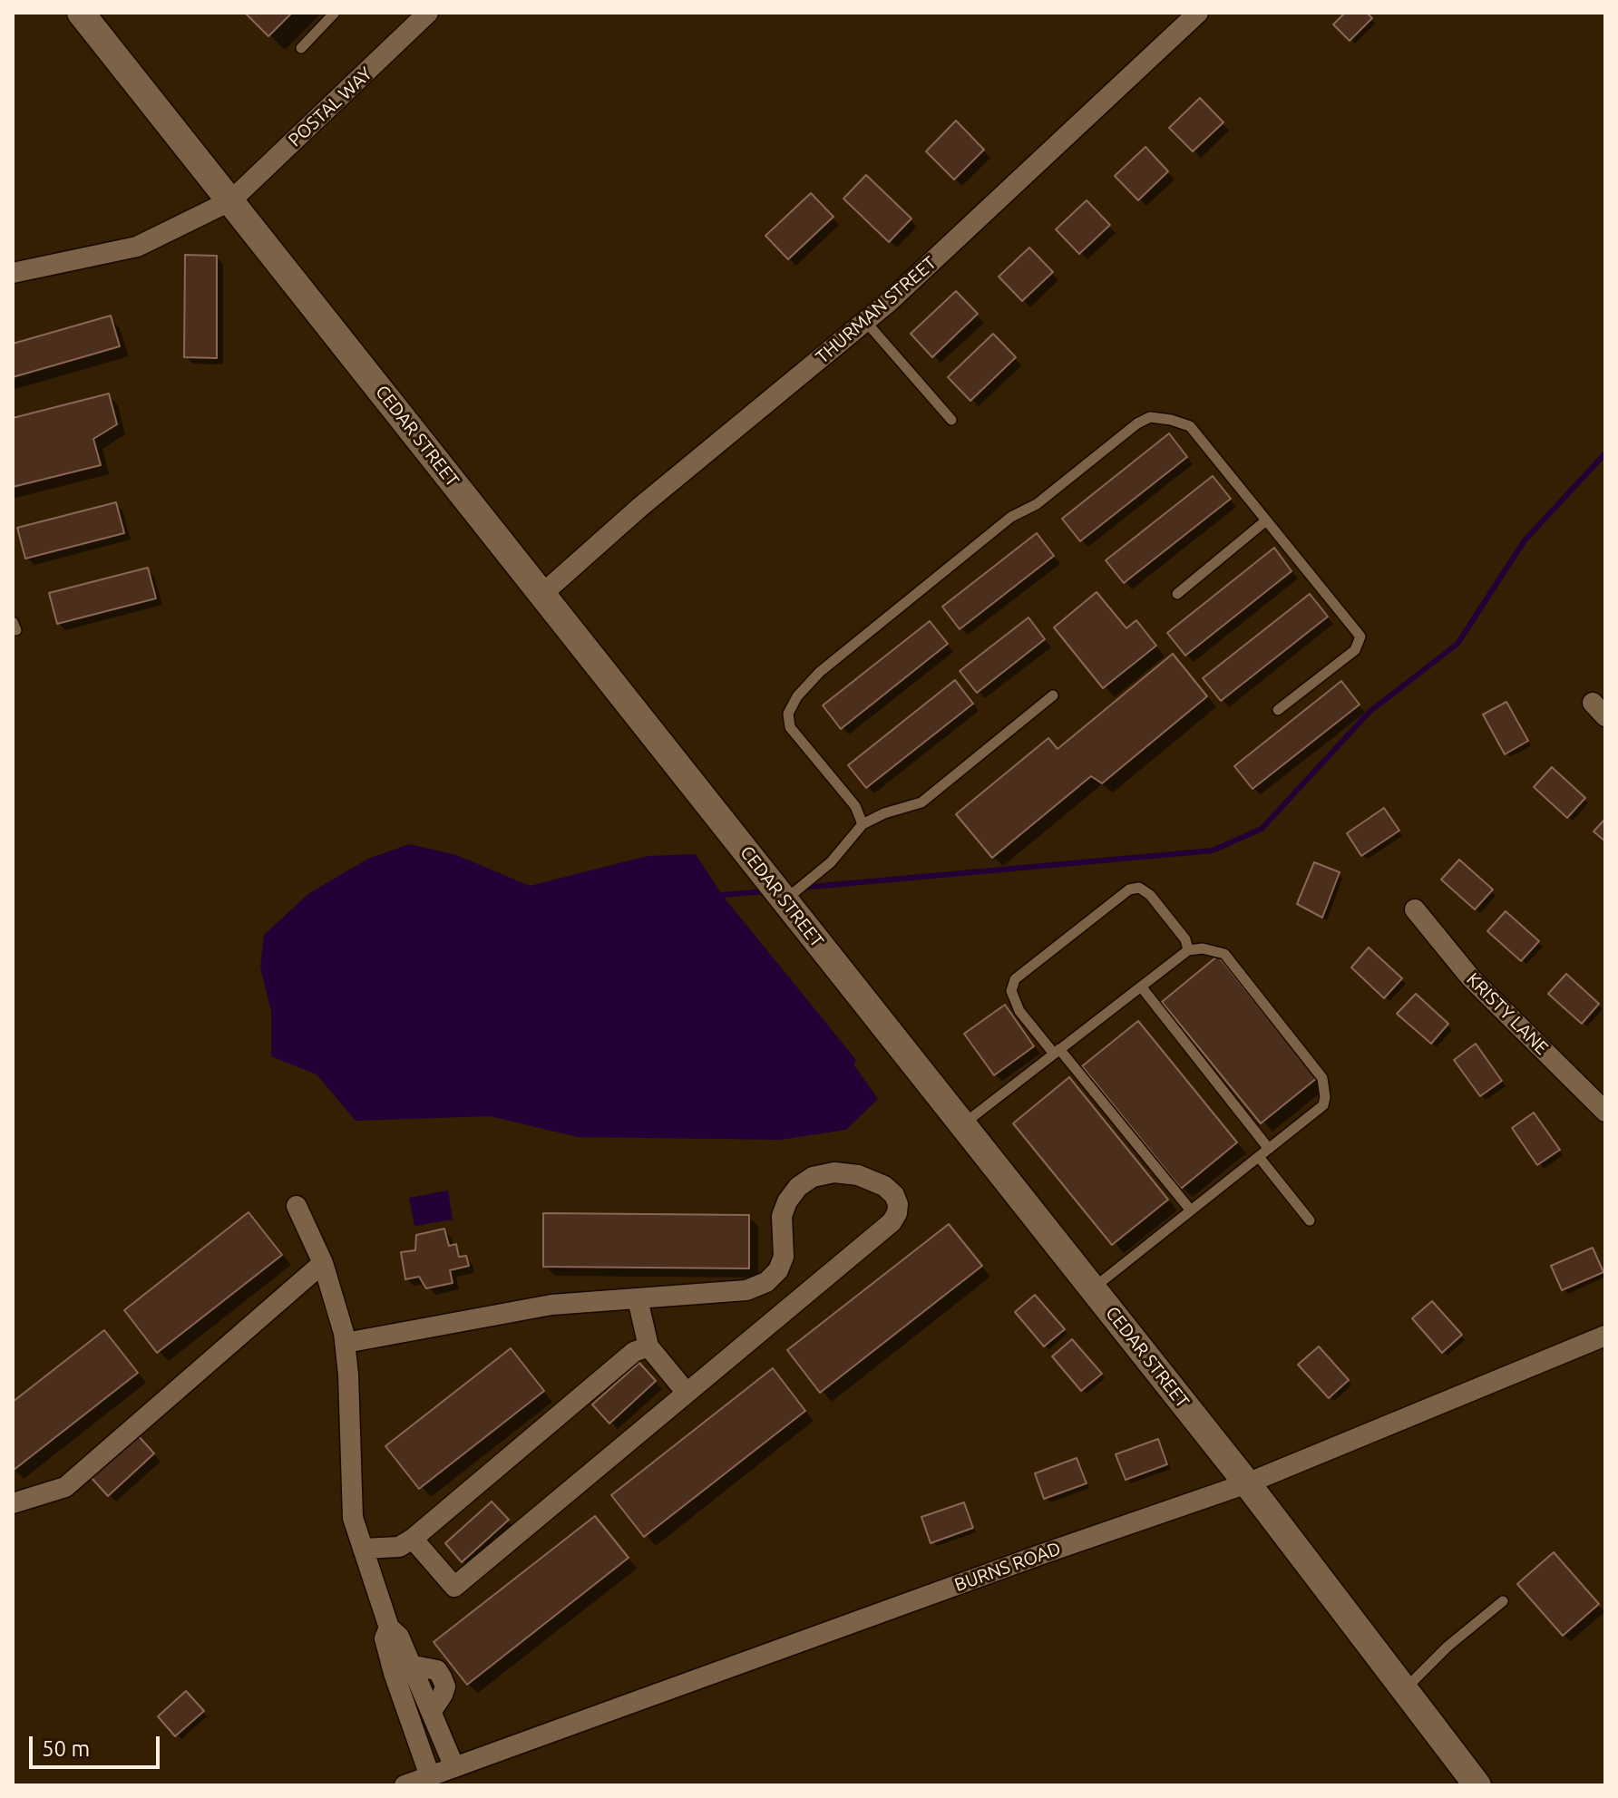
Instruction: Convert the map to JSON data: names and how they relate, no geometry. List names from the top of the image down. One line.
{"streets":{"street":["POSTAL WAY","THURMAN STREET","CEDAR STREET","KRISTY LANE","BURNS ROAD"]},"crossings":[["POSTAL WAY","CEDAR STREET"],["THURMAN STREET","CEDAR STREET"],["CEDAR STREET","BURNS ROAD"]],"scale_bar":"50 m"}
